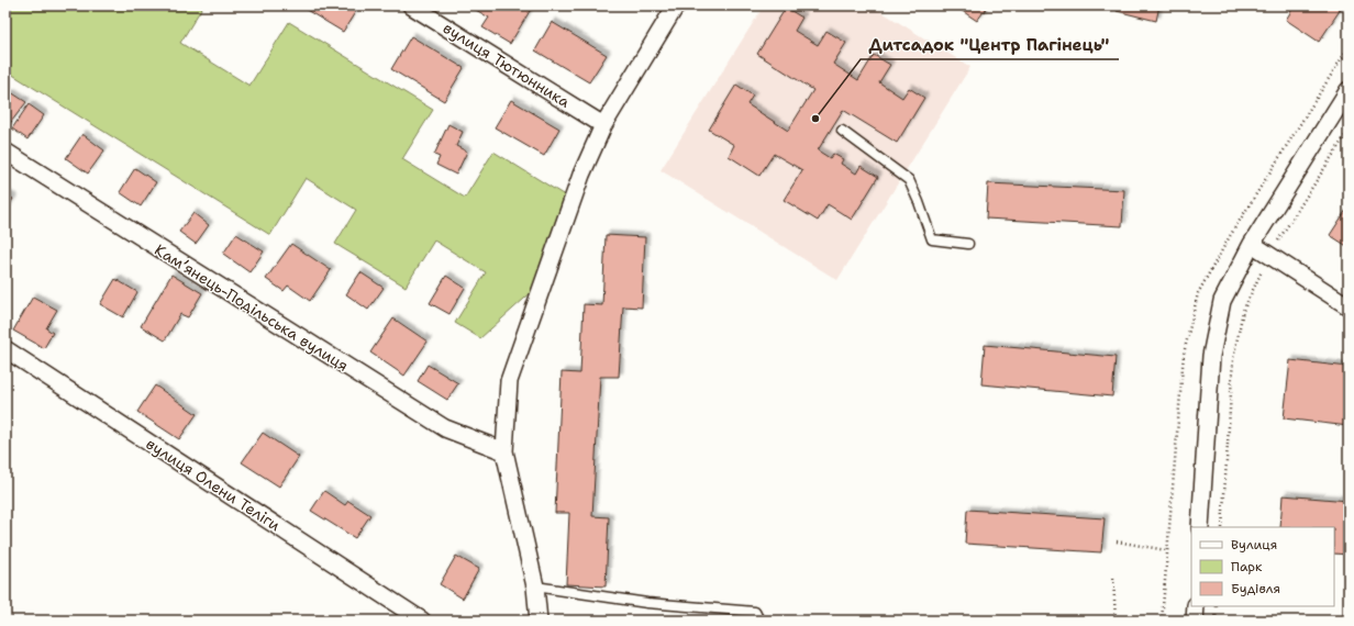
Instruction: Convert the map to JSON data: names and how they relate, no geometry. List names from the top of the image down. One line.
{"streets":{"street":["вулиця Тютюнника","Камʼянець-Подільська вулиця","вулиця Олени Теліги"]},"places":["Дитсадок \"Центр Пагінець\""],"legend":["Вулиця","Парк","Будівля"]}
